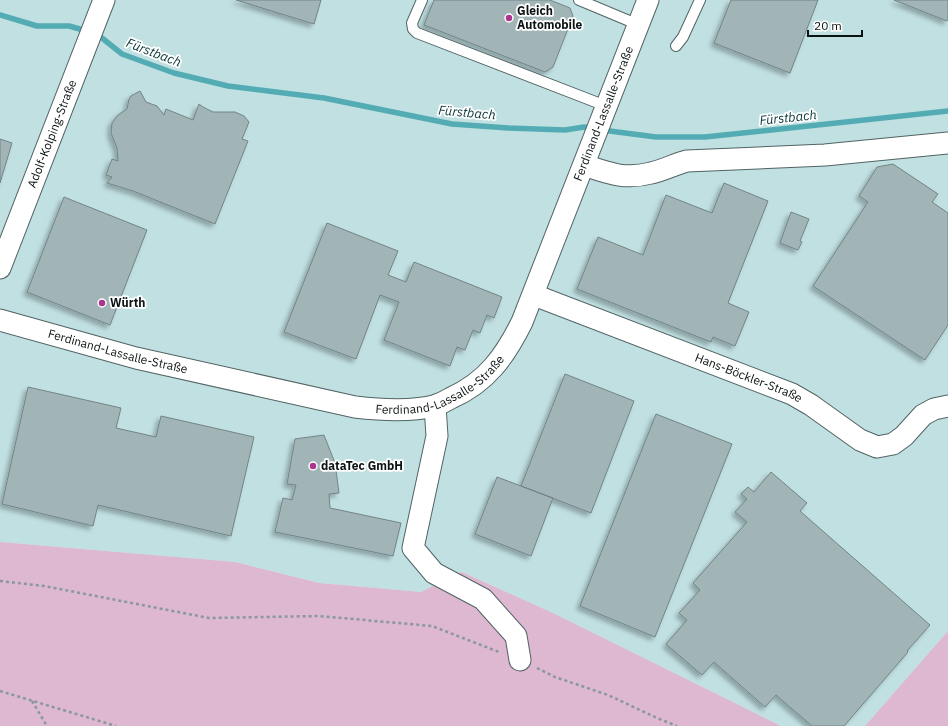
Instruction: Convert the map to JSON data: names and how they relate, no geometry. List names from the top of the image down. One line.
{"streets":{"street":["Ferdinand-Lassalle-Straße","Adolf-Kolping-Straße","Hans-Böckler-Straße"]},"crossings":[["Ferdinand-Lassalle-Straße","Hans-Böckler-Straße"]],"water":["Fürstbach"],"places":["Gleich Automobile","Würth","dataTec GmbH"],"scale_bar":"20 m"}
